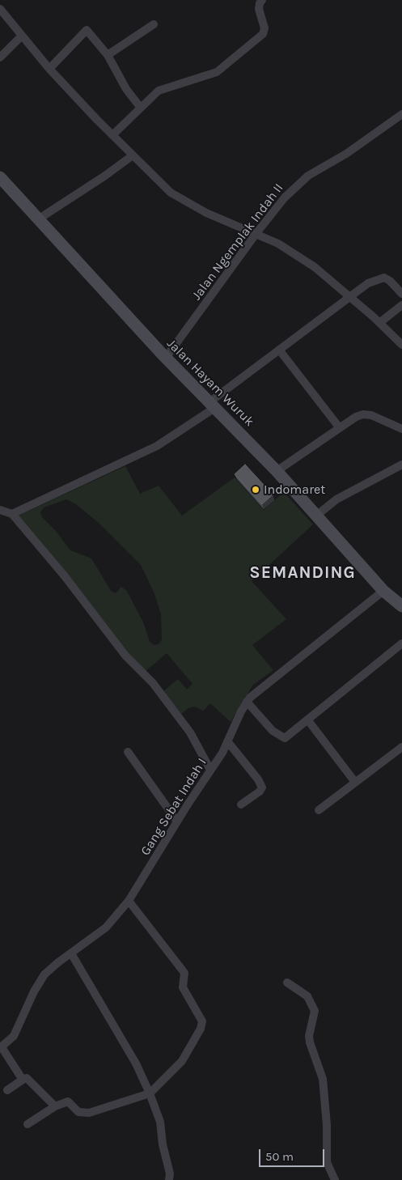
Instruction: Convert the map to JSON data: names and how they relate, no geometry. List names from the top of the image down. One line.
{"streets":{"main road":["Jalan Hayam Wuruk"],"street":["Jalan Ngemplak Indah II","Gang Sebat Indah I"]},"crossings":[["Jalan Ngemplak Indah II","Jalan Hayam Wuruk"],["Jalan Hayam Wuruk","Gang Sebat Indah I"]],"districts":["SEMANDING"],"places":["Indomaret"],"scale_bar":"50 m"}
